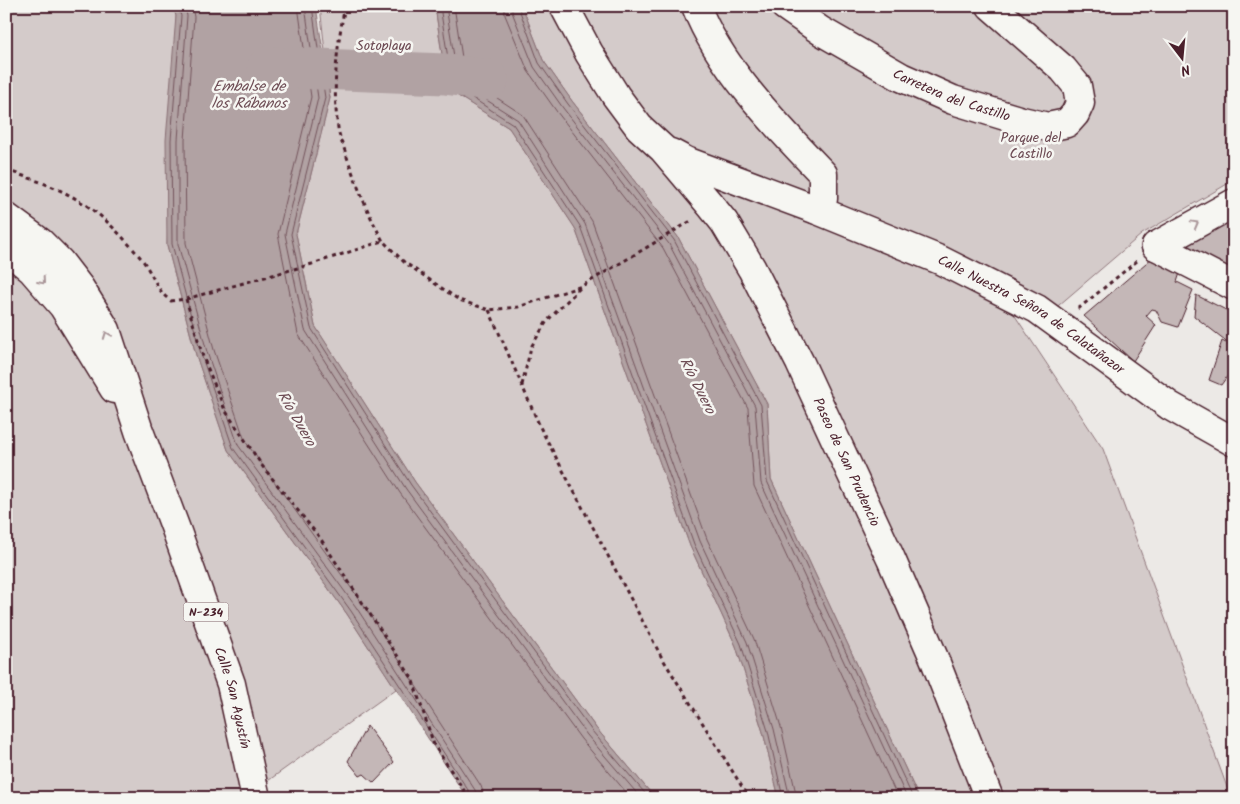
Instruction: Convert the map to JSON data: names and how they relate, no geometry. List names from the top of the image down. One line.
{"streets":{"street":["Carretera del Castillo","Calle Nuestra Señora de Calatañazor","Paseo de San Prudencio","N-234","Calle San Agustín"]},"crossings":[["Calle Nuestra Señora de Calatañazor","Paseo de San Prudencio"],["N-234","Calle San Agustín"]],"water":["Embalse de los Rábanos","Río Duero"],"parks":["Sotoplaya","Parque del Castillo"],"north":"bottom"}
